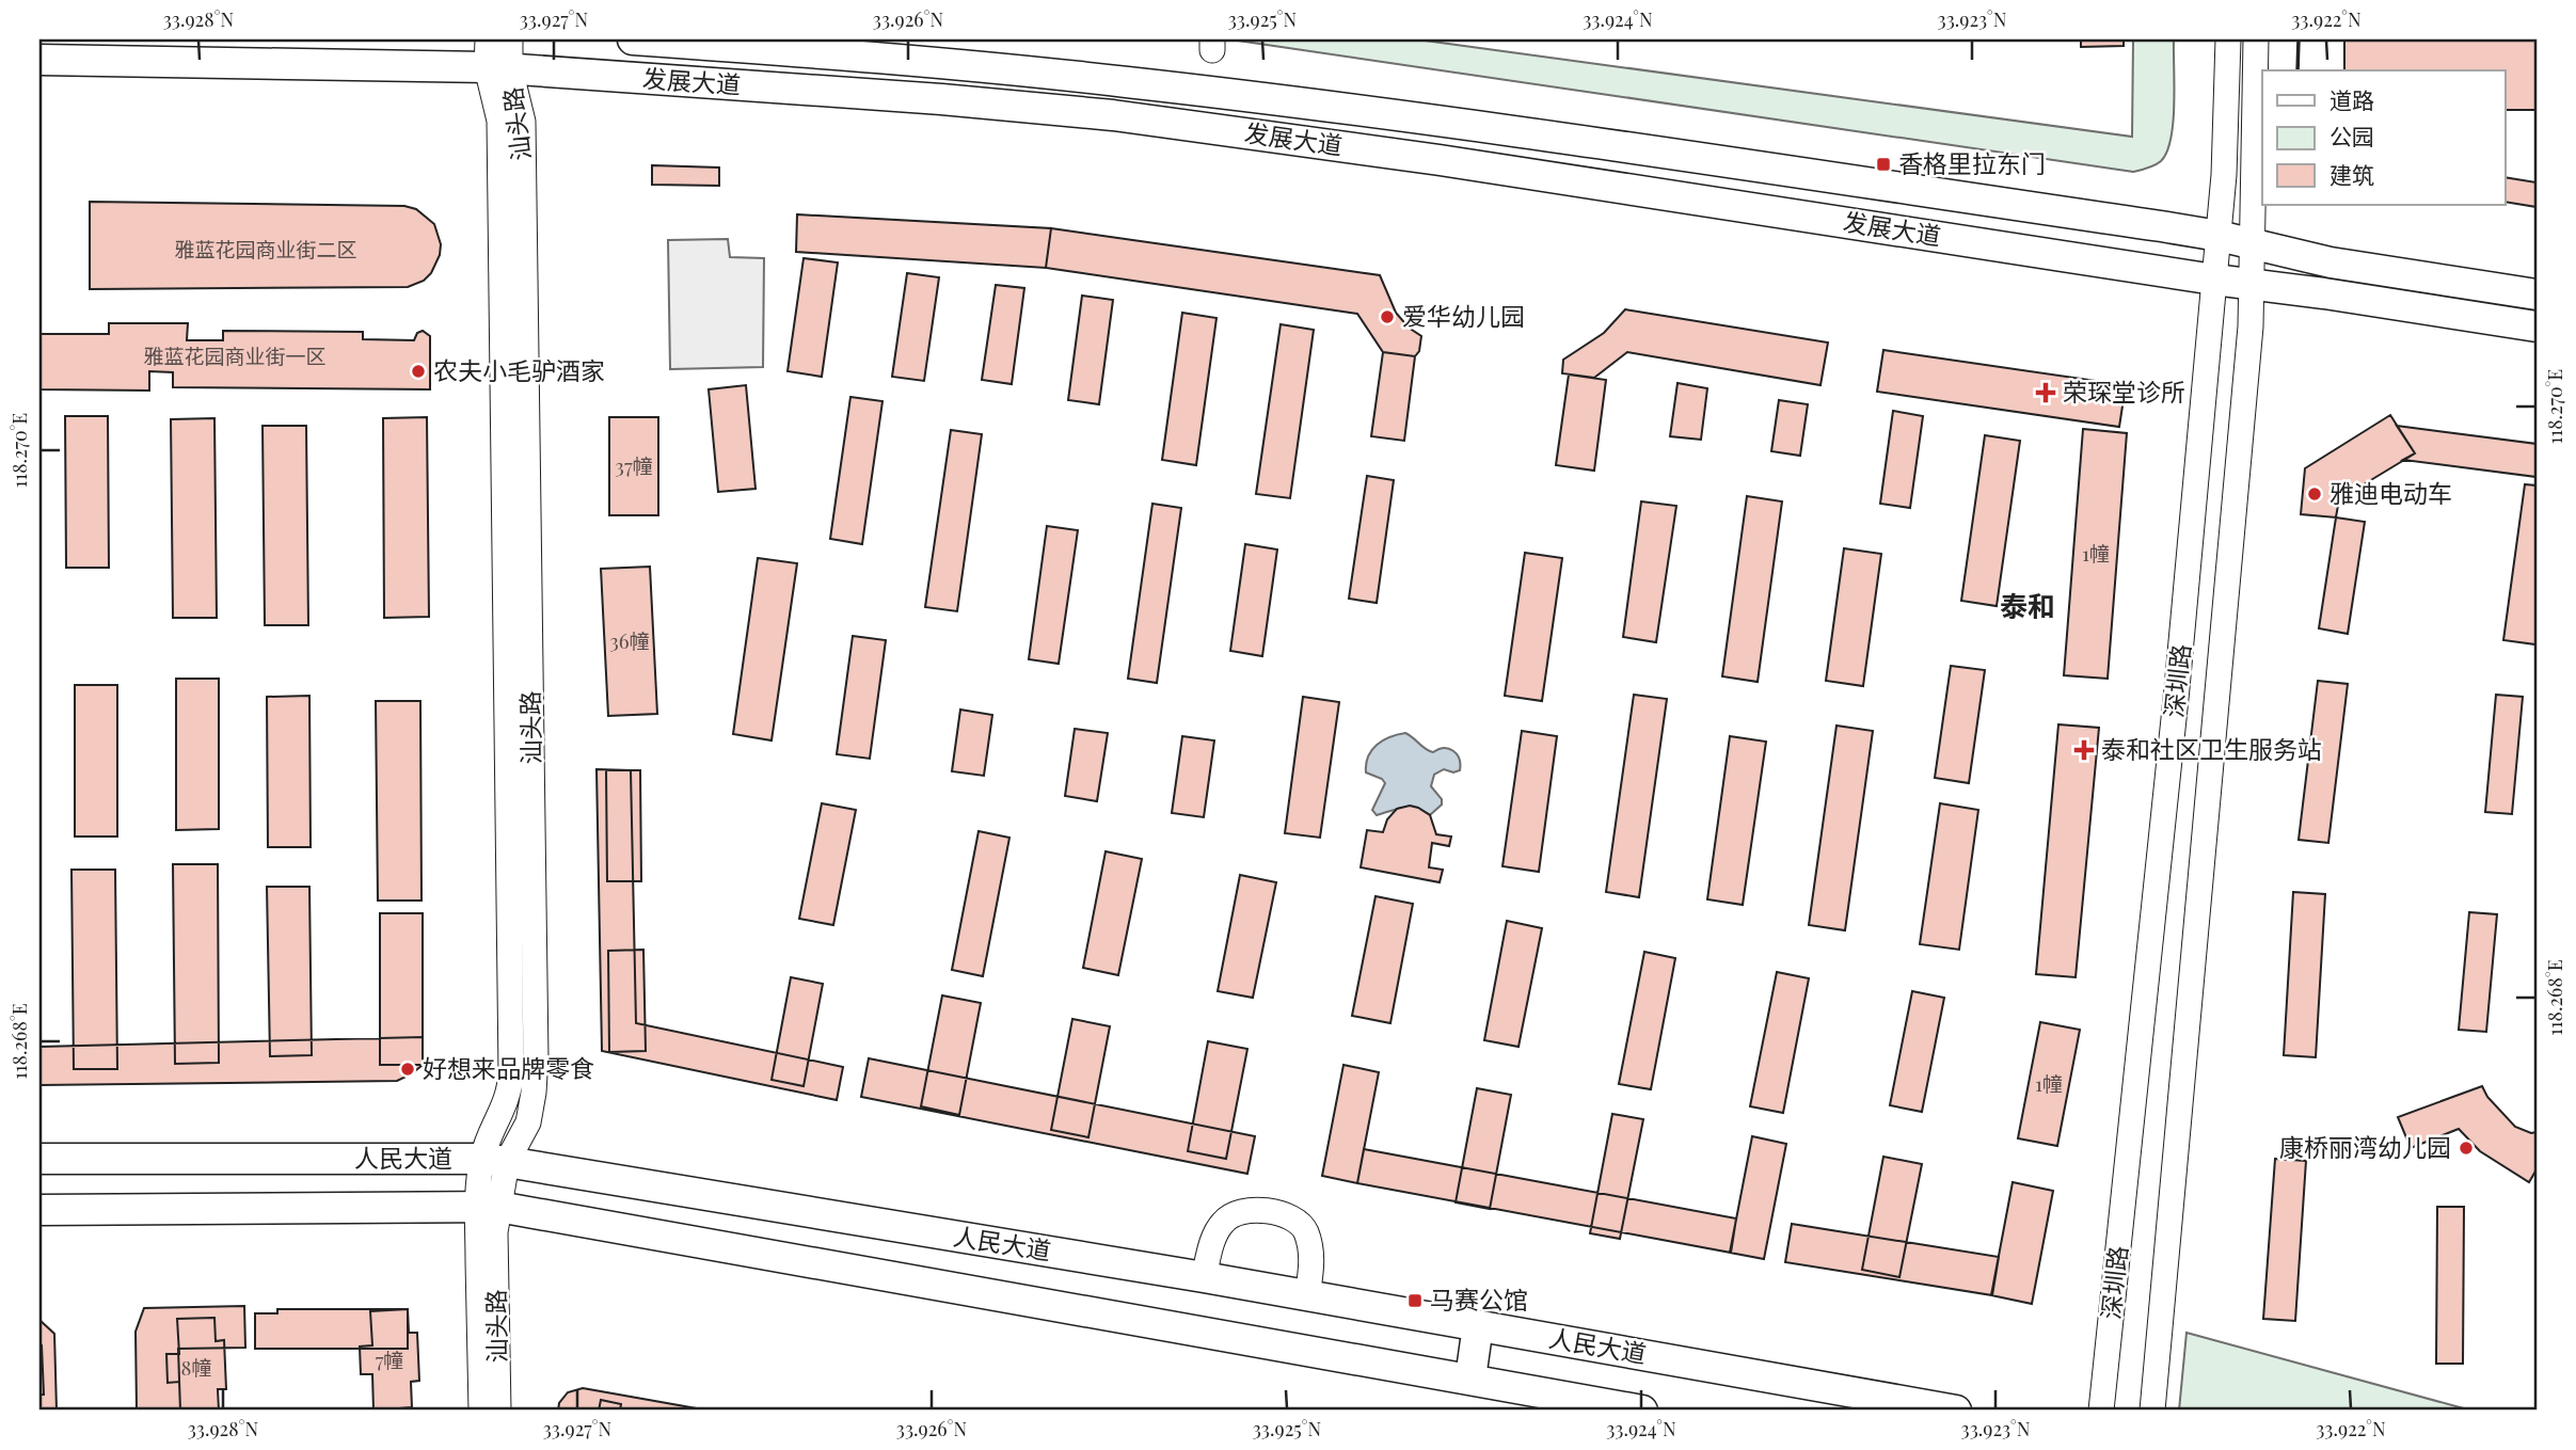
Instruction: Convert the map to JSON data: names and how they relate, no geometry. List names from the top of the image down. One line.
{"streets":{"main road":["发展大道","人民大道"],"street":["汕头路","深圳路"]},"crossings":[["发展大道","汕头路"],["发展大道","深圳路"],["汕头路","人民大道"]],"districts":["泰和"],"places":{"transit":["香格里拉东门","马赛公馆"],"other":["爱华幼儿园","农夫小毛驴酒家","雅迪电动车","好想来品牌零食","康桥丽湾幼儿园"],"health":["荣琛堂诊所","泰和社区卫生服务站"]},"house_numbers":["雅蓝花园商业街二区","雅蓝花园商业街一区","37幢","1幢","36幢","1幢","7幢","8幢"],"legend":["道路","公园","建筑"],"coordinates":["33.928°N","33.927°N","33.926°N","33.925°N","33.924°N","33.923°N","33.922°N","118.270°E","118.268°E"]}
